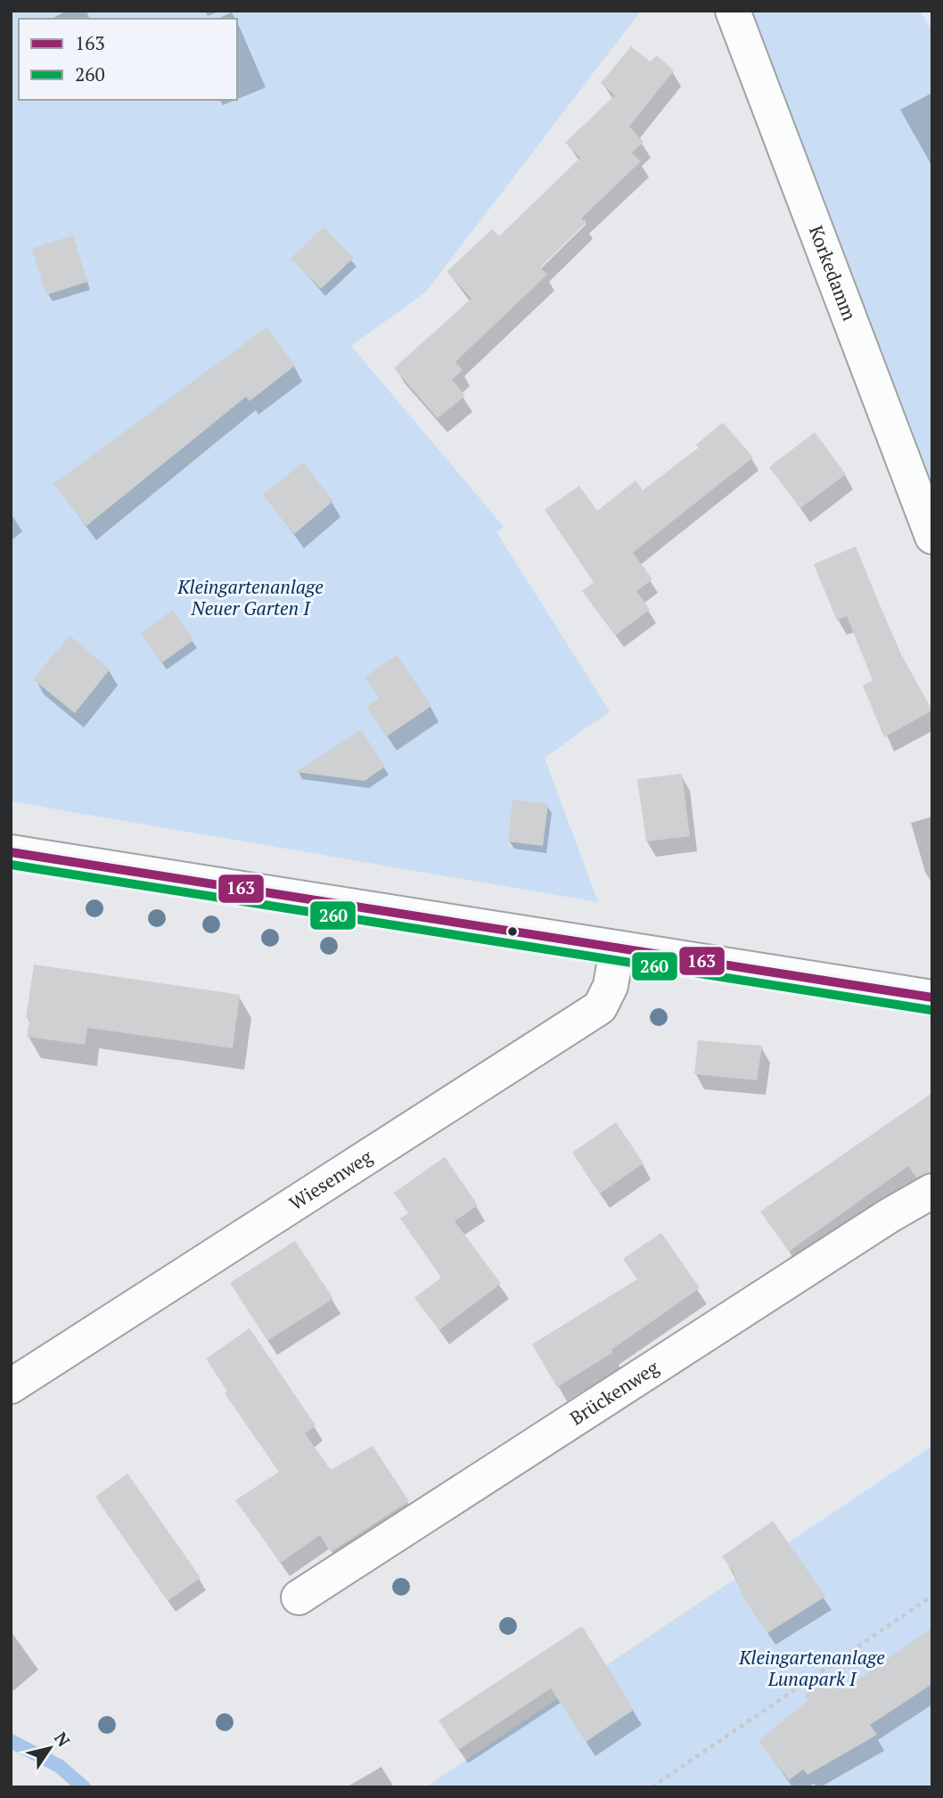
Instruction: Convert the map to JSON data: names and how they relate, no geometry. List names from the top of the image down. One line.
{"streets":{"main road":["Korkedamm","Wiesenweg","Brückenweg"]},"parks":["Kleingartenanlage Neuer Garten I","Kleingartenanlage Lunapark I"],"lines":["transit line 163","transit line 260"],"legend":["163","260"],"north":"top right"}
